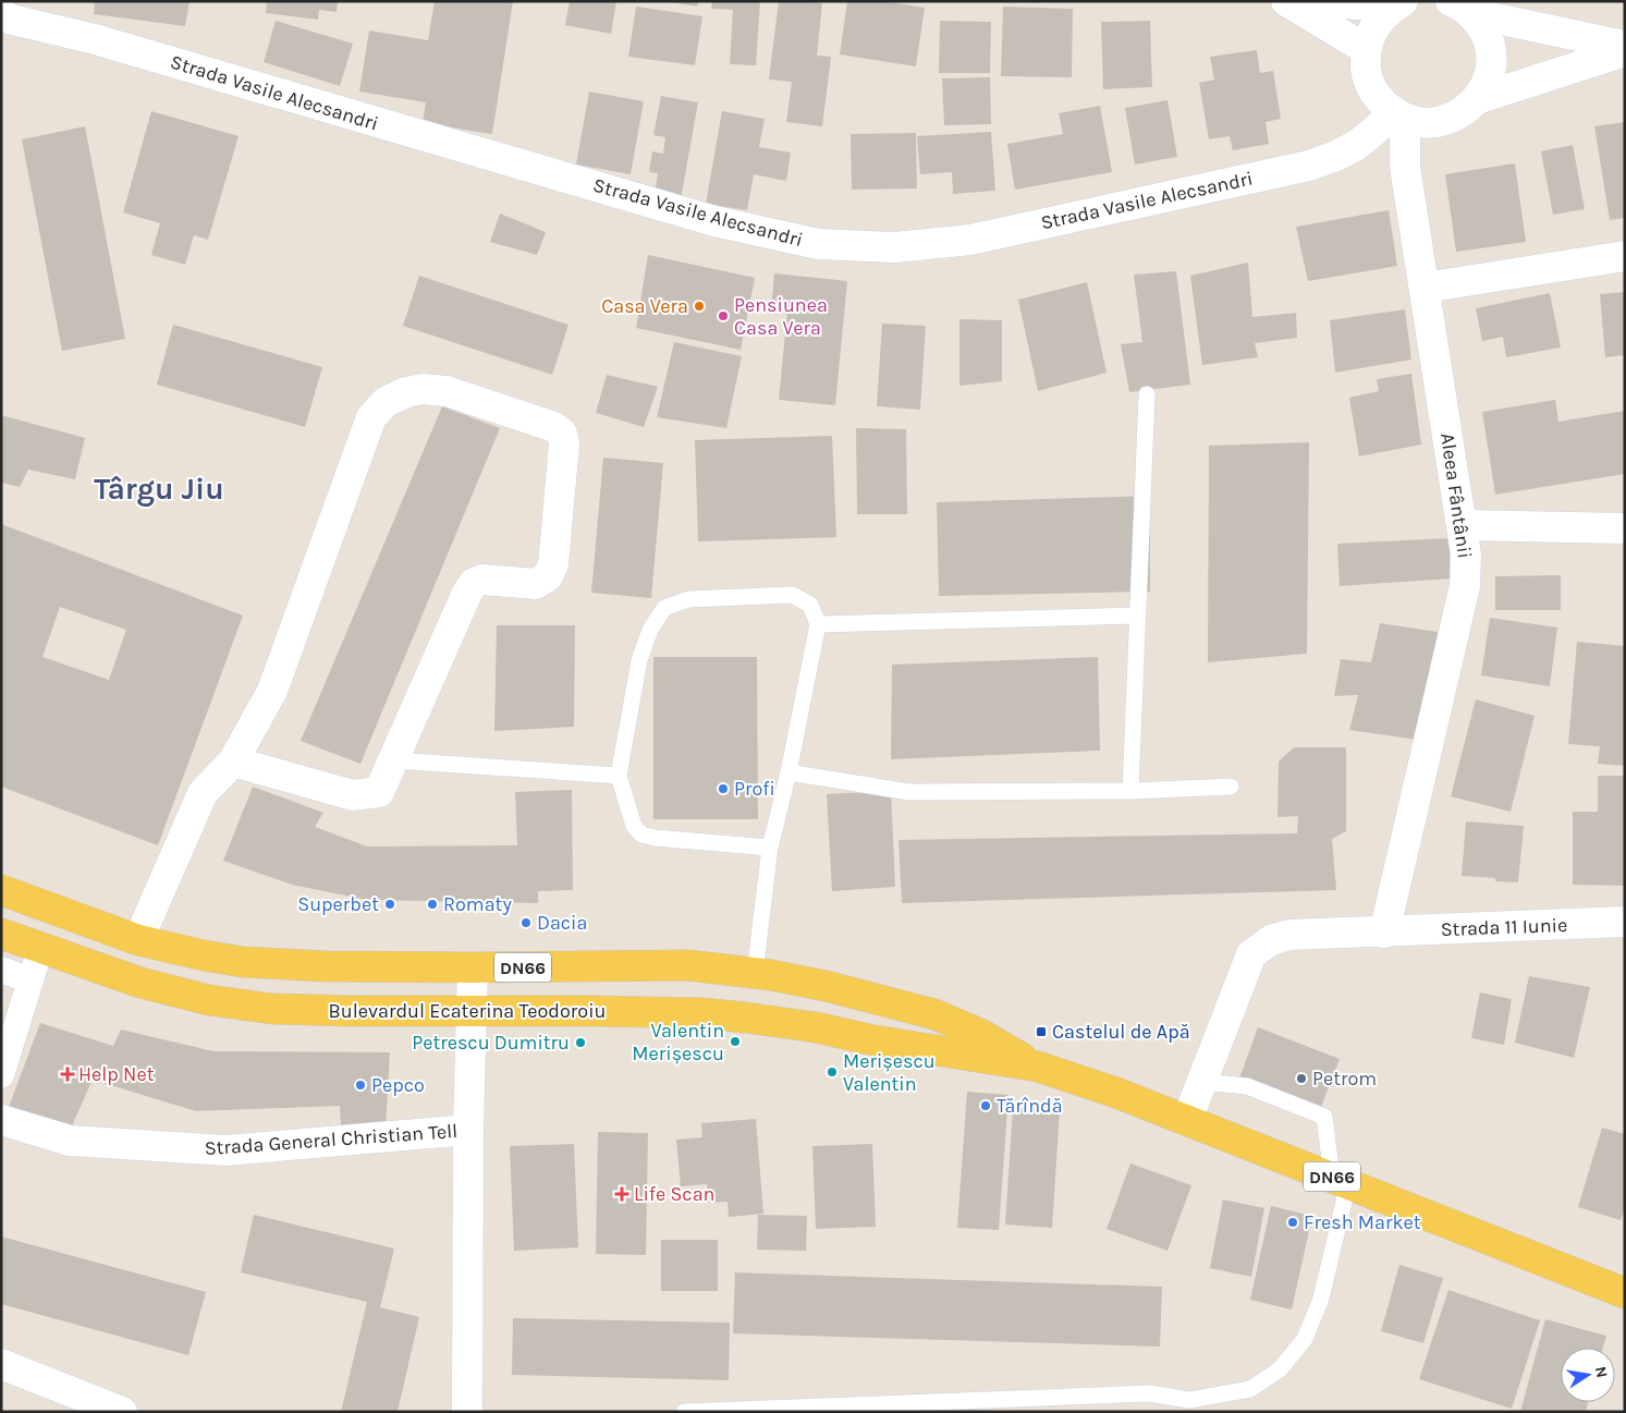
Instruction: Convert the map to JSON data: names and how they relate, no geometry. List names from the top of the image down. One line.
{"streets":{"main road":["DN66","Bulevardul Ecaterina Teodoroiu"],"street":["Strada Vasile Alecsandri","Aleea Fântânii","Strada 11 Iunie","Strada General Christian Tell"]},"crossings":[["Strada Vasile Alecsandri","Aleea Fântânii"],["Aleea Fântânii","Strada 11 Iunie"],["Strada 11 Iunie","Bulevardul Ecaterina Teodoroiu"],["Bulevardul Ecaterina Teodoroiu","Strada General Christian Tell"]],"districts":["Târgu Jiu"],"places":{"other":["Casa Vera","Pensiunea Casa Vera","Profi","Superbet","Romaty","Dacia","Valentin Merișescu","Petrescu Dumitru","Merișescu Valentin","Petrom","Pepco","Tărîndă","Fresh Market"],"transit":["Castelul de Apă"],"health":["Help Net","Life Scan"]},"north":"right"}
